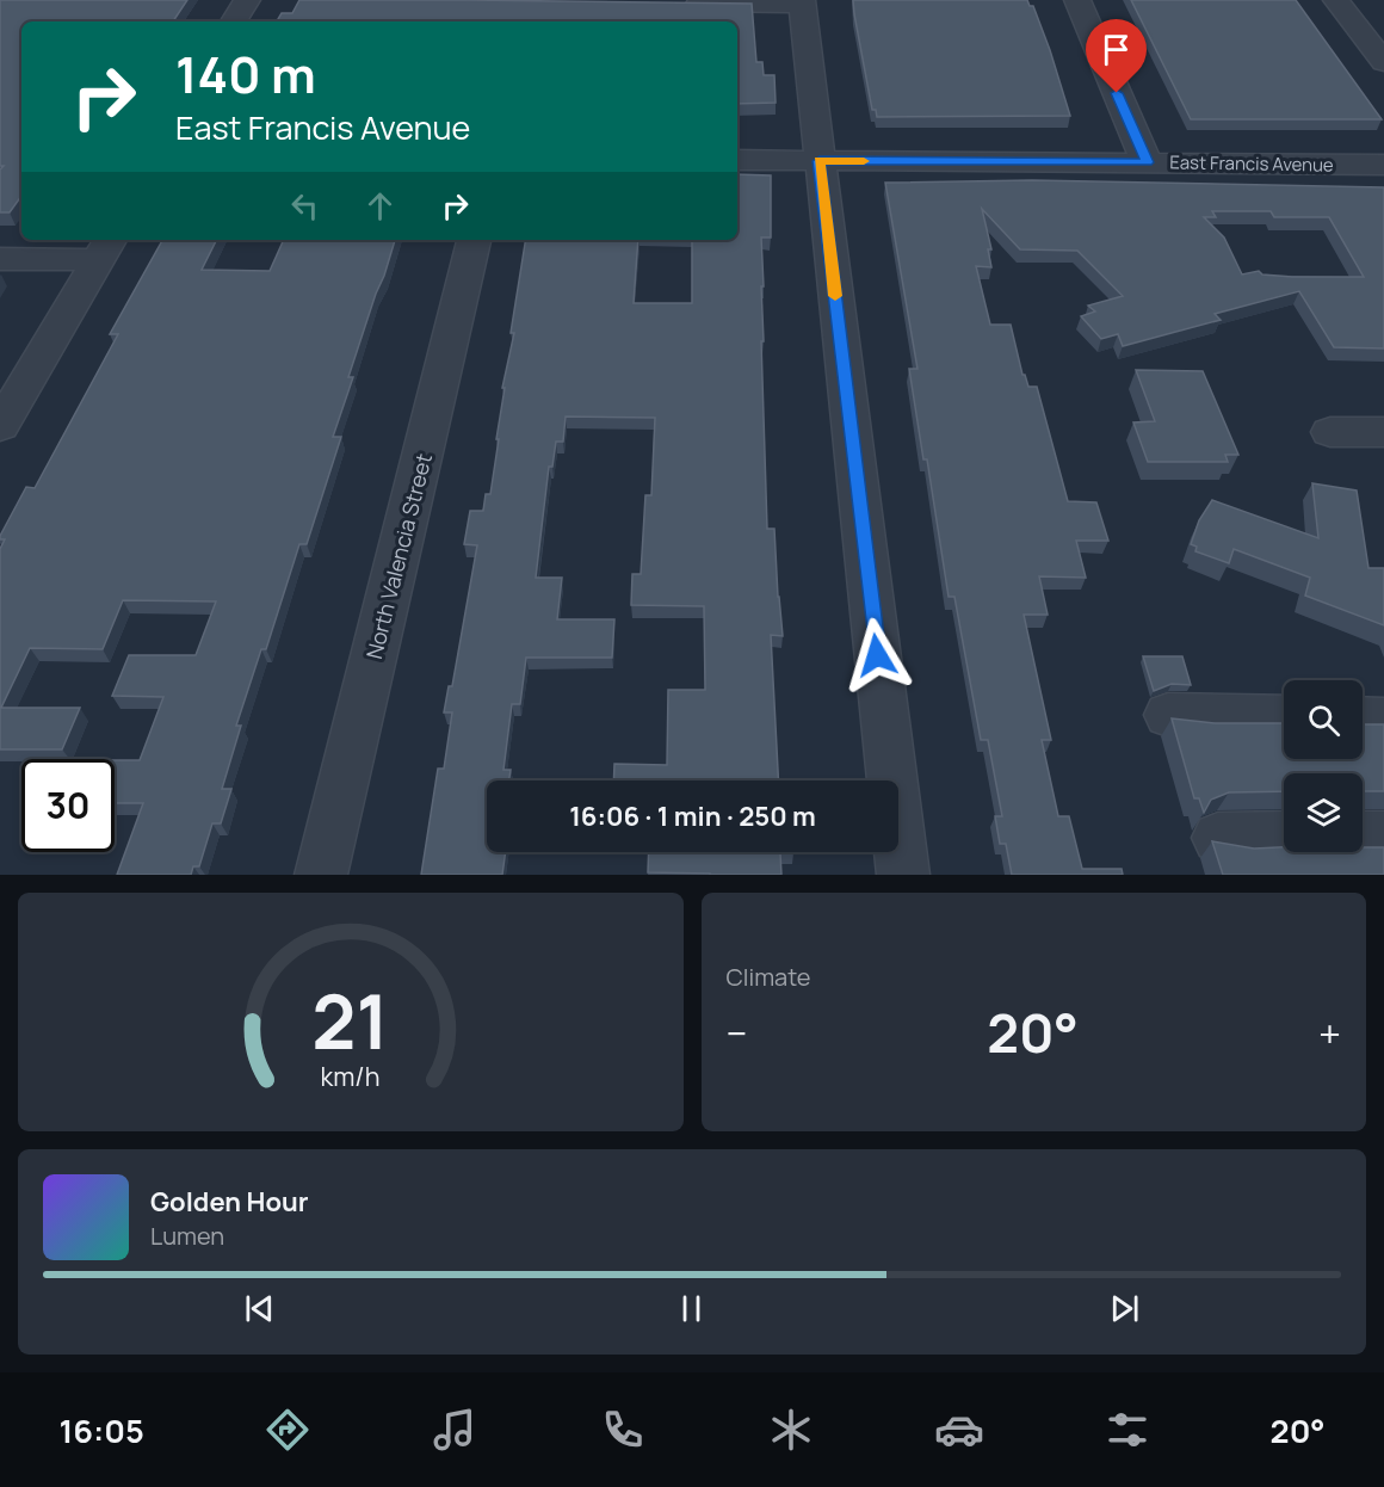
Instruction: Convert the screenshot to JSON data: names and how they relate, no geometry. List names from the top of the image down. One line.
{"streets":{"street":["East Francis Avenue","North Valencia Street"]},"page":{"turn":["140 m","East Francis Avenue"],"limit":"30","trip":"16:06 · 1 min · 250 m","tile":"Climate","heat":["−","20°","+"],"song":["Golden Hour","Lumen"],"tabs":["16:05","20°"],"gauge":["21","km/h"]}}
